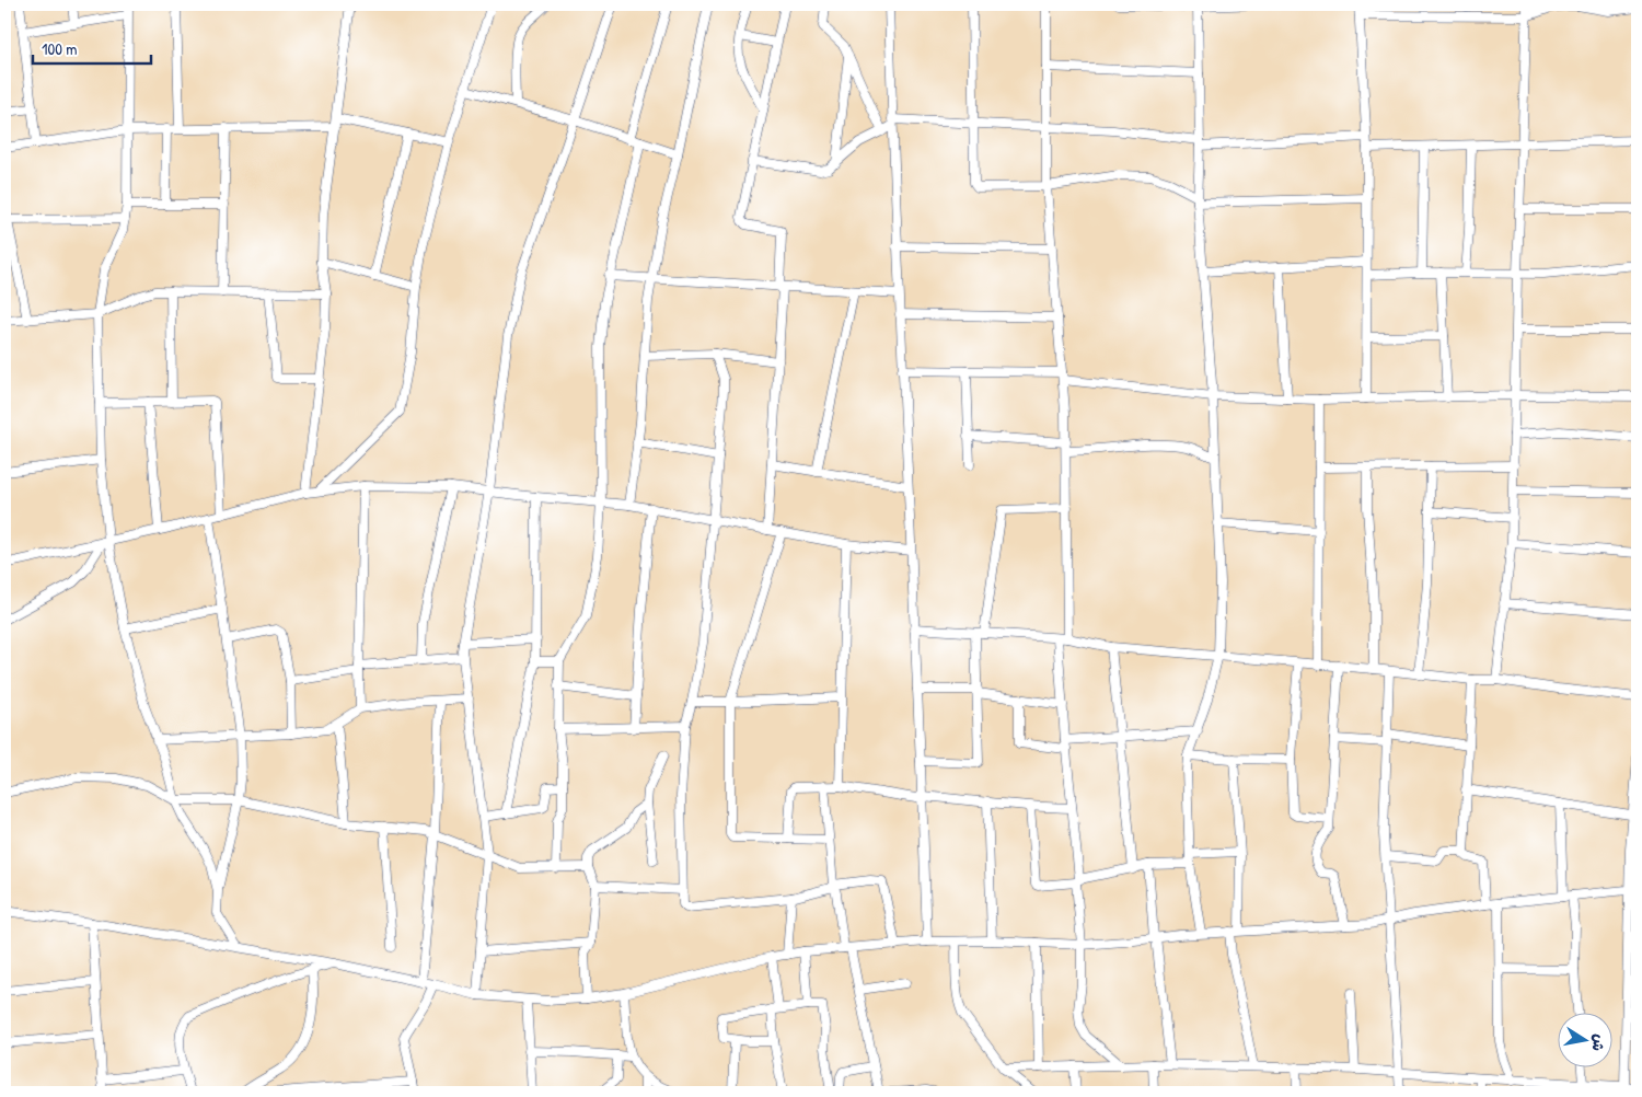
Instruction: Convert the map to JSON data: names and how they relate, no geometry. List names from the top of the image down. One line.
{"scale_bar":"100 m","north":"right"}
